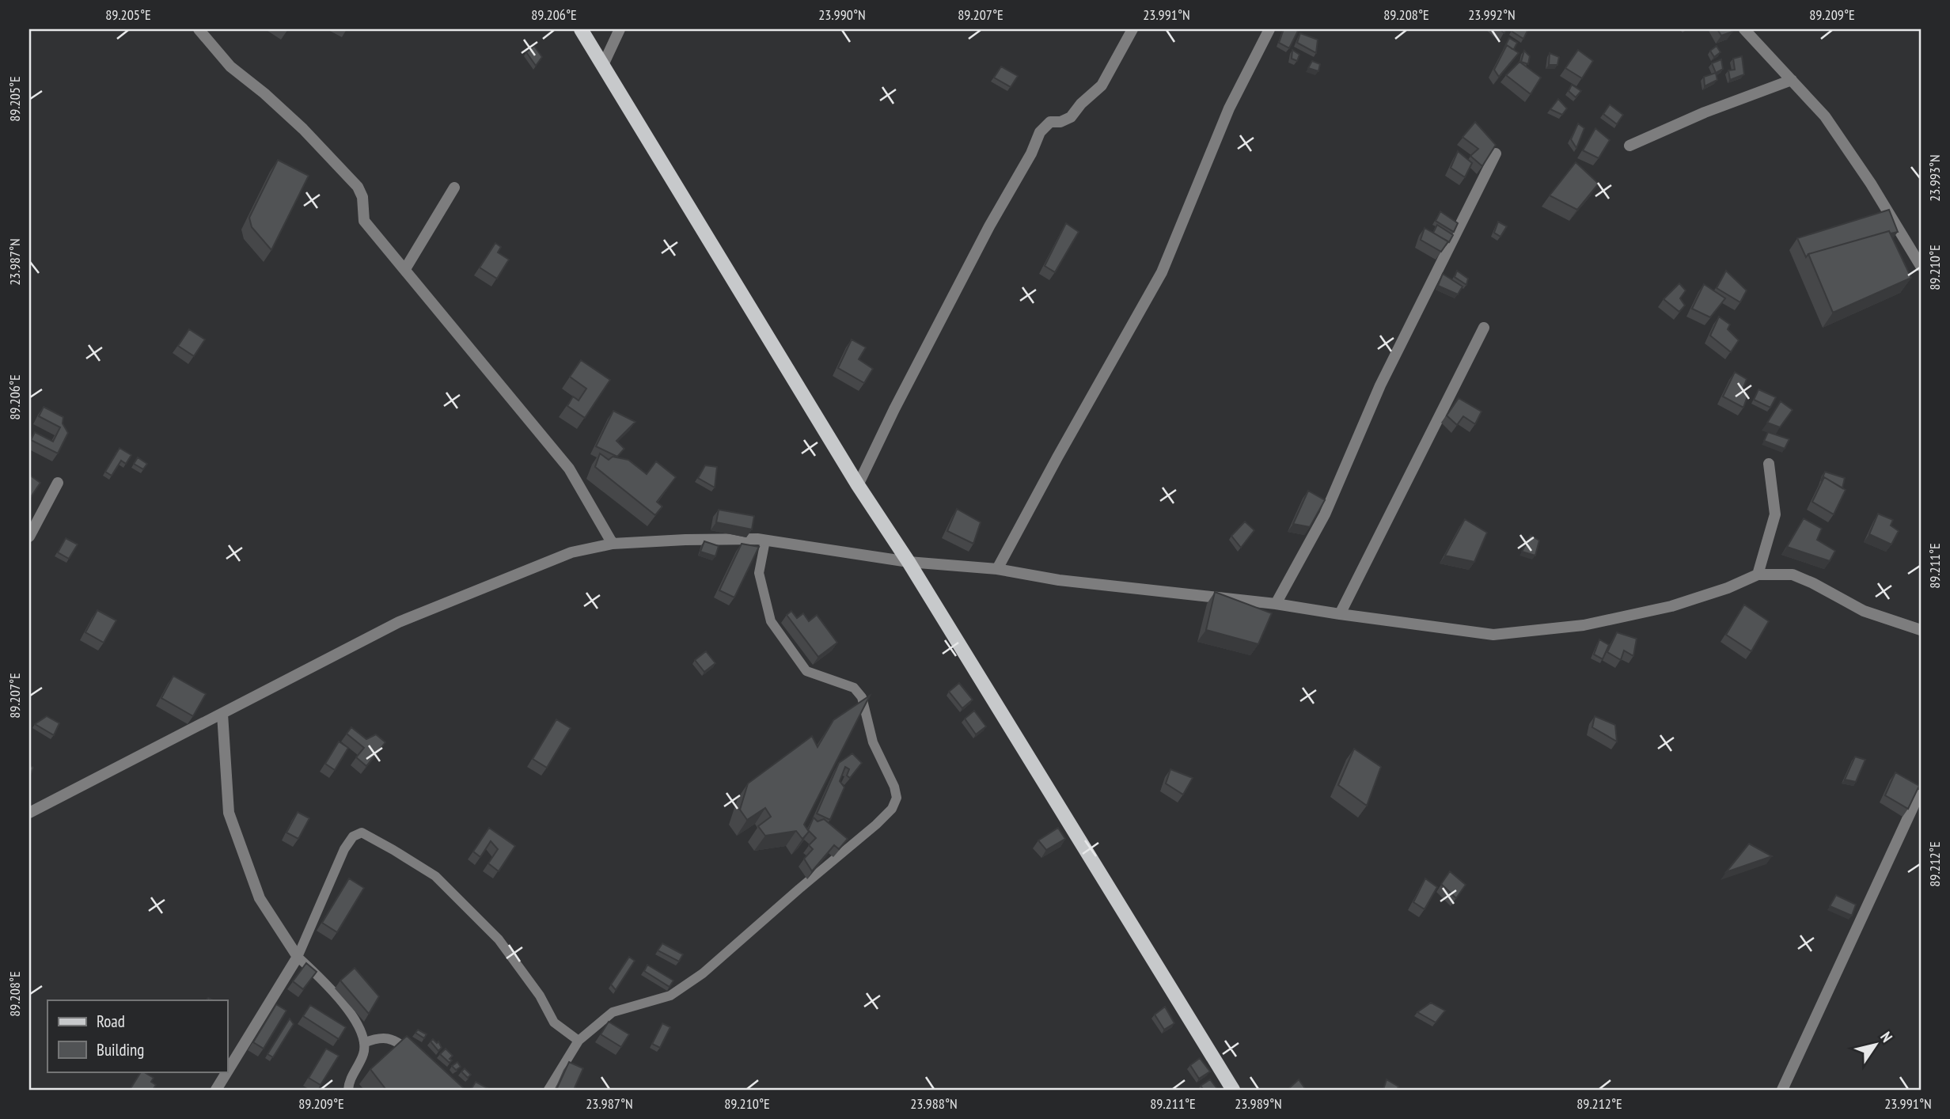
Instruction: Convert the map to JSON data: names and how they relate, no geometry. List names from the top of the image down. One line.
{"legend":["Road","Building"],"north":"top right","coordinates":["89.205°E","89.206°E","23.990°N","89.207°E","23.991°N","89.208°E","23.992°N","89.209°E","23.993°N","23.987°N","89.210°E","89.211°E","89.212°E","23.988°N","23.989°N"]}
